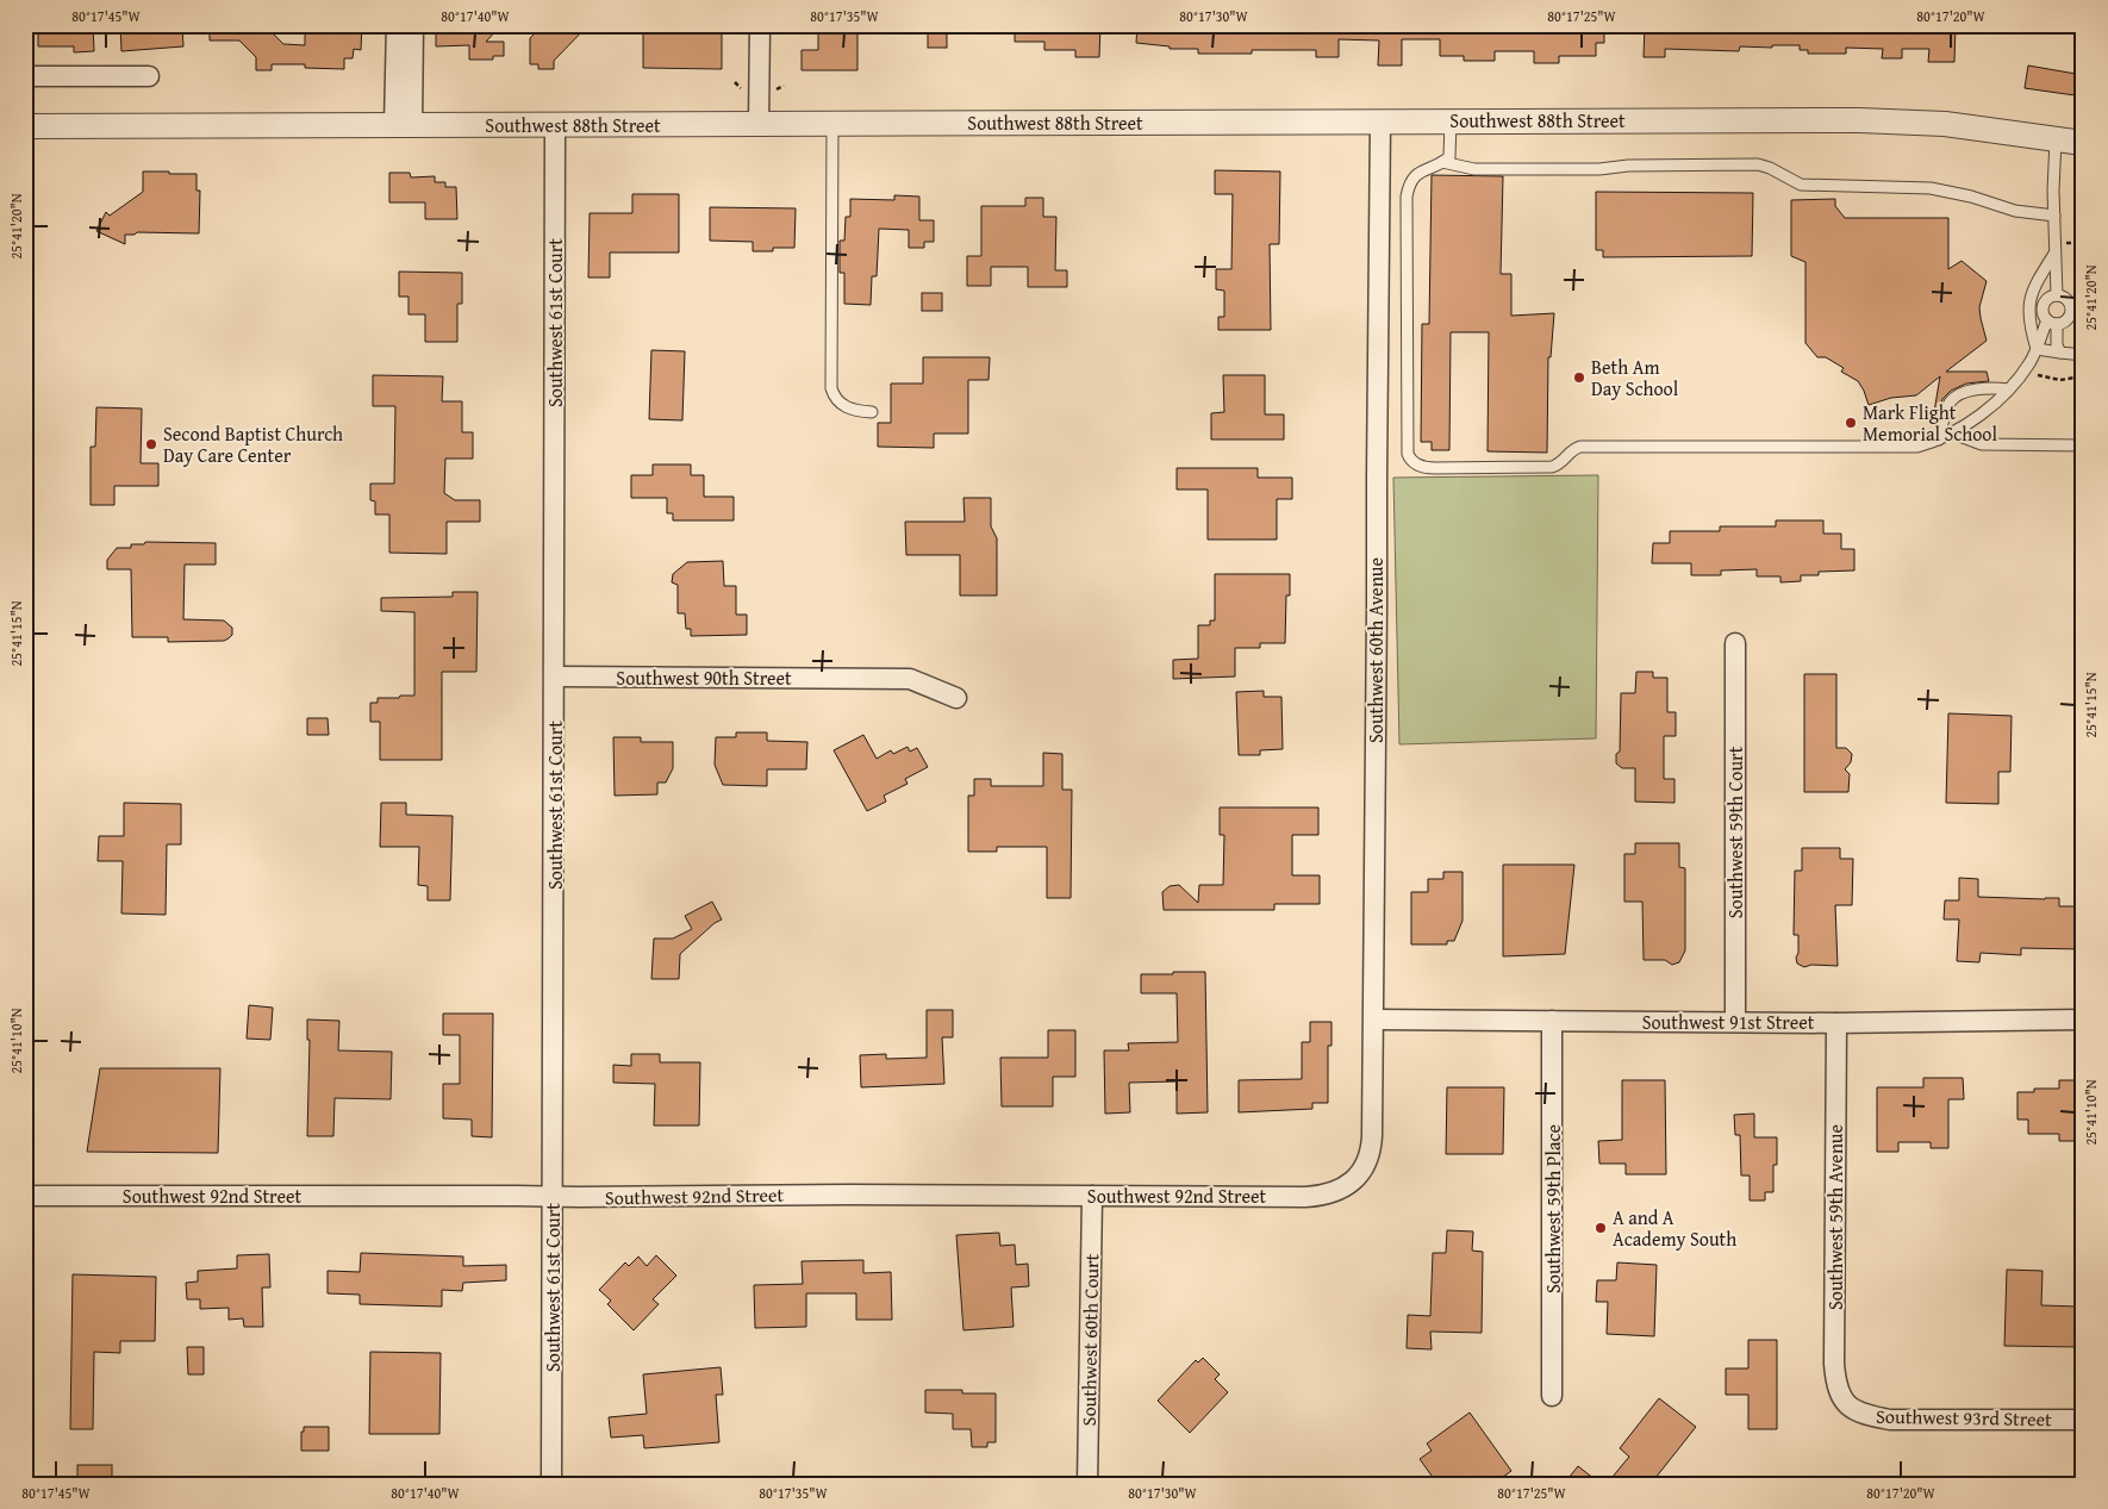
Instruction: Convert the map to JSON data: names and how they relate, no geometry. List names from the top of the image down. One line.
{"streets":{"street":["Southwest 88th Street","Southwest 61st Court","Southwest 60th Avenue","Southwest 90th Street","Southwest 59th Court","Southwest 91st Street","Southwest 92nd Street","Southwest 59th Place","Southwest 59th Avenue","Southwest 60th Court","Southwest 93rd Street"]},"crossings":[["Southwest 88th Street","Southwest 61st Court"],["Southwest 88th Street","Southwest 60th Avenue"],["Southwest 61st Court","Southwest 90th Street"],["Southwest 61st Court","Southwest 92nd Street"],["Southwest 60th Avenue","Southwest 91st Street"],["Southwest 60th Avenue","Southwest 92nd Street"],["Southwest 59th Court","Southwest 91st Street"],["Southwest 91st Street","Southwest 59th Place"],["Southwest 91st Street","Southwest 59th Avenue"],["Southwest 92nd Street","Southwest 60th Court"],["Southwest 59th Avenue","Southwest 93rd Street"]],"places":["Beth Am Day School","Mark Flight Memorial School","Second Baptist Church Day Care Center","A and A Academy South"],"coordinates":["80°17'45\"W","80°17'40\"W","80°17'35\"W","80°17'30\"W","80°17'25\"W","80°17'20\"W","25°41'20\"N","25°41'15\"N","25°41'10\"N"]}
